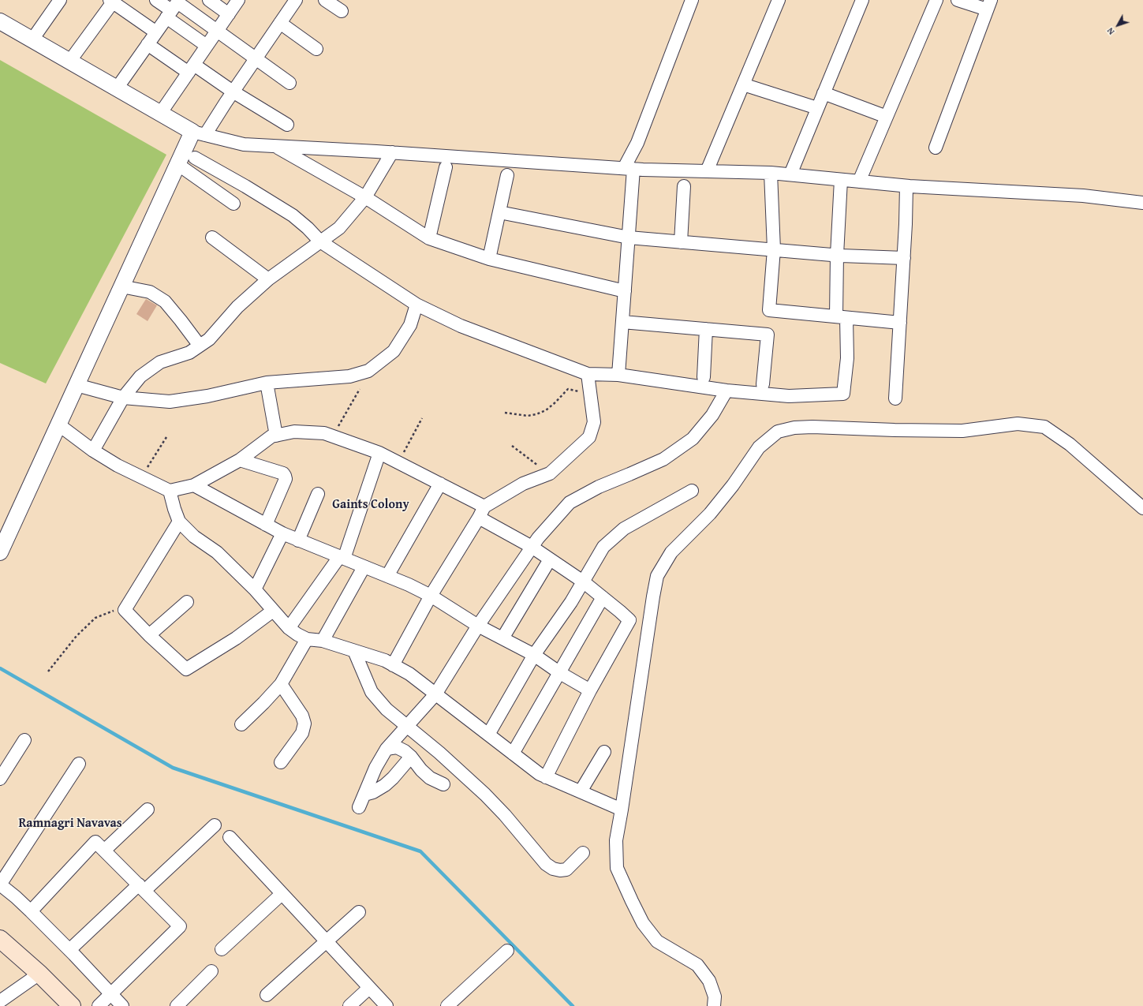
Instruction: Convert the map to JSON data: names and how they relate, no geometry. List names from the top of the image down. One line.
{"districts":["Gaints Colony","Ramnagri Navavas"],"north":"bottom left"}
